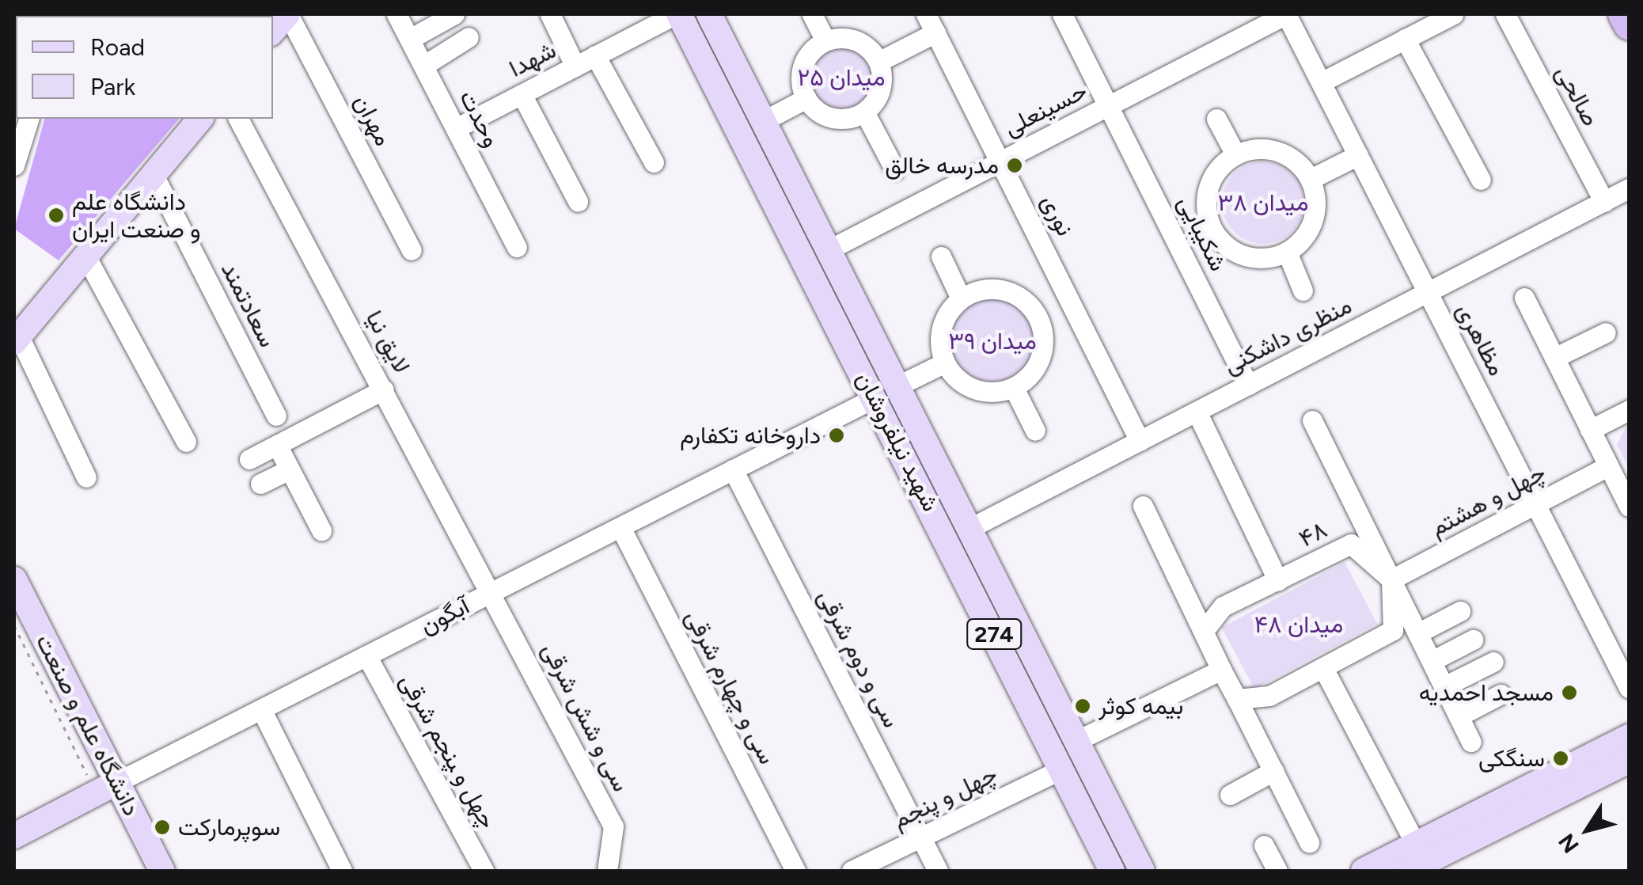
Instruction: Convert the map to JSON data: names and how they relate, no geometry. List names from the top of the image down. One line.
{"streets":{"main road":["شهید نیلفروشان","آبگون","274","دانشگاه علم و صنعت"],"street":["شهدا","صالحی","حسینعلی","وحدت","مهران","نوری","شکیبایی","سعادتمند","منظری داشکنی","مظاهری","لایق نیا","چهل و هشتم","۴۸","سی و دوم شرقی","سی و چهارم شرقی","سی و شش شرقی","چهل و ‍پنجم شرقی","چهل و پنجم"]},"crossings":[["شهدا","وحدت"],["شهدا","شهید نیلفروشان"],["صالحی","منظری داشکنی"],["حسینعلی","نوری"],["حسینعلی","شکیبایی"],["حسینعلی","مظاهری"],["حسینعلی","274"],["نوری","منظری داشکنی"],["شکیبایی","منظری داشکنی"],["منظری داشکنی","مظاهری"],["منظری داشکنی","شهید نیلفروشان"],["مظاهری","چهل و هشتم"],["لایق نیا","آبگون"],["لایق نیا","سی و شش شرقی"],["شهید نیلفروشان","آبگون"],["شهید نیلفروشان","274"],["شهید نیلفروشان","چهل و پنجم"],["چهل و هشتم","۴۸"],["آبگون","274"],["آبگون","سی و دوم شرقی"],["آبگون","سی و چهارم شرقی"],["آبگون","سی و شش شرقی"],["آبگون","دانشگاه علم و صنعت"],["آبگون","چهل و ‍پنجم شرقی"],["سی و دوم شرقی","چهل و پنجم"]],"parks":["میدان ۲۵","میدان ۳۸","میدان ۳۹","میدان ۴۸"],"places":["مدرسه خالق","دانشگاه علم و صنعت ایران","داروخانه تکفارم","مسجد احمدیه","بیمه کوثر","سنگکی","سوپرمارکت"],"legend":["Road","Park"],"north":"bottom left"}
